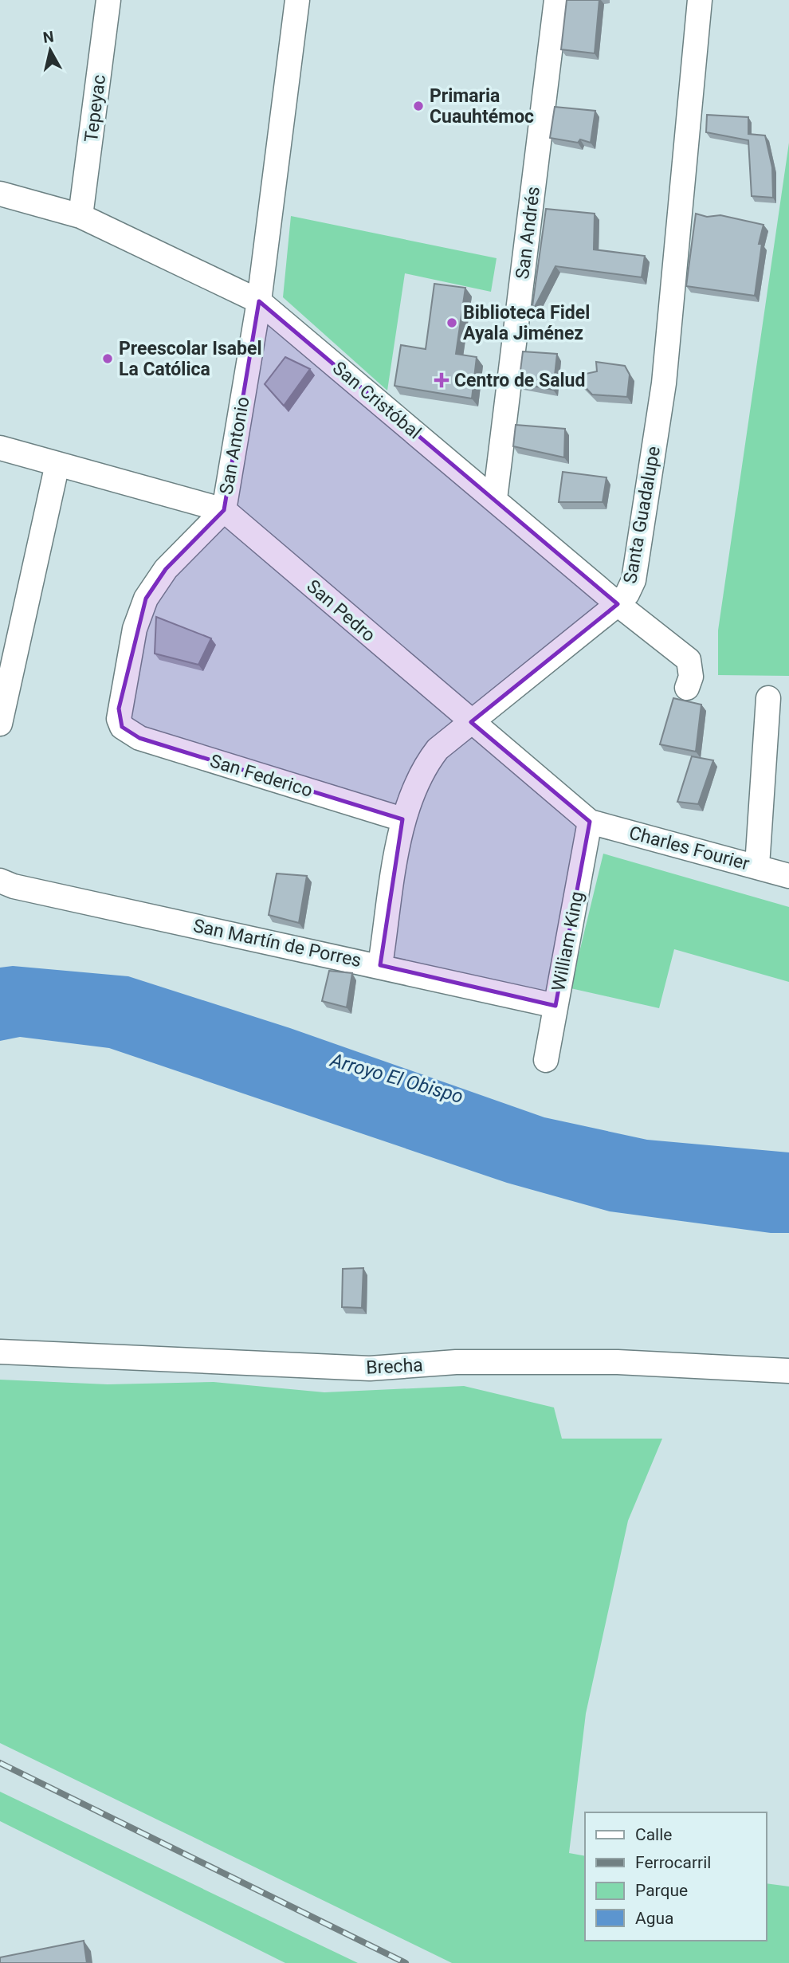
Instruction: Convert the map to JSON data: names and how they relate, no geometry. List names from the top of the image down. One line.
{"streets":{"street":["Tepeyac","San Andrés","San Cristóbal","San Antonio","Santa Guadalupe","San Pedro","San Federico","Charles Fourier","William King","San Martín de Porres","Brecha"]},"crossings":[["Tepeyac","San Cristóbal"],["San Andrés","San Cristóbal"],["San Cristóbal","San Antonio"],["San Cristóbal","Santa Guadalupe"],["San Antonio","San Pedro"],["San Antonio","San Federico"],["Santa Guadalupe","San Pedro"],["Santa Guadalupe","San Federico"],["Santa Guadalupe","San Martín de Porres"],["San Pedro","Charles Fourier"],["San Pedro","William King"],["Charles Fourier","William King"],["William King","San Martín de Porres"]],"water":["Arroyo El Obispo"],"places":{"other":["Primaria Cuauhtémoc","Biblioteca Fidel Ayala Jiménez","Preescolar Isabel La Católica"],"health":["Centro de Salud"]},"legend":["Calle","Ferrocarril","Parque","Agua"],"north":"top"}
